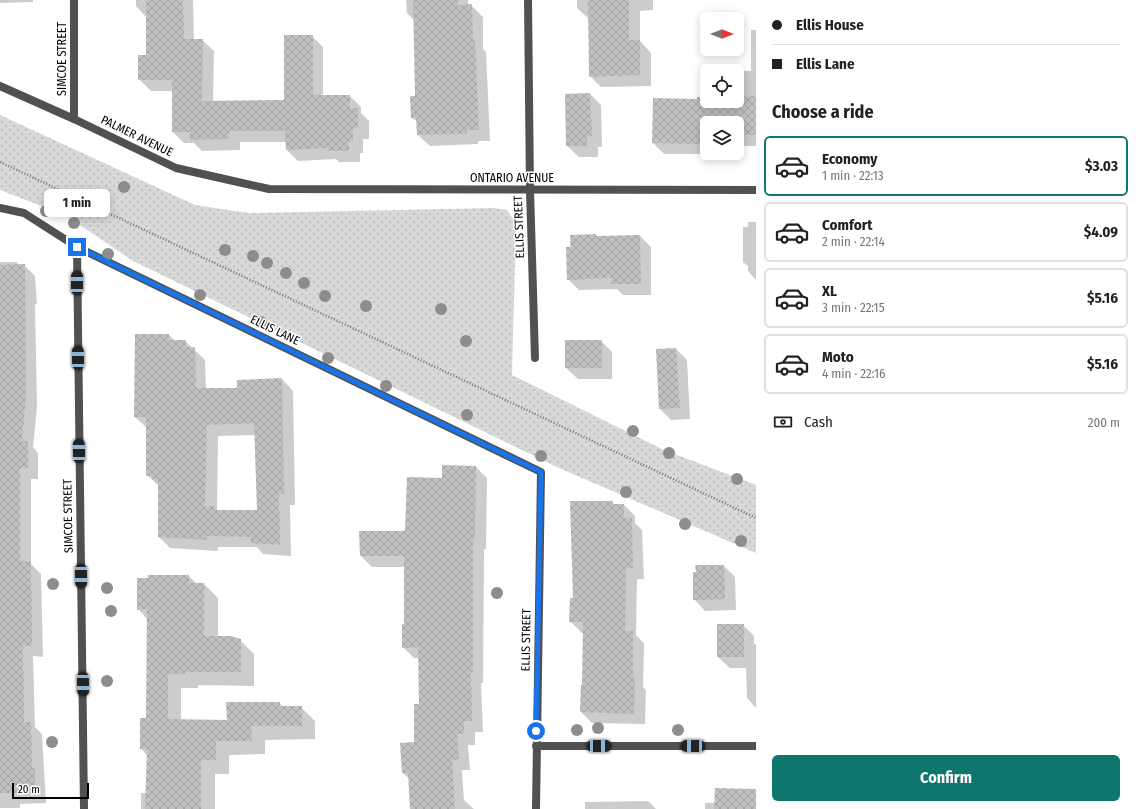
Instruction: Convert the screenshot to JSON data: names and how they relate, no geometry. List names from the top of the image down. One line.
{"streets":{"street":["SIMCOE STREET","PALMER AVENUE","ONTARIO AVENUE","ELLIS STREET","ELLIS LANE"]},"crossings":[["SIMCOE STREET","PALMER AVENUE"],["SIMCOE STREET","ELLIS LANE"],["PALMER AVENUE","ONTARIO AVENUE"],["ONTARIO AVENUE","ELLIS STREET"],["ELLIS STREET","ELLIS LANE"]],"scale_bar":"20 m","north":"right","page":{"banner":["Ellis House","Ellis Lane"],"heading":"Choose a ride","list":[{"name":"Economy","note":"1 min · 22:13","value":"$3.03"},{"name":"Comfort","note":"2 min · 22:14","value":"$4.09"},{"name":"XL","note":"3 min · 22:15","value":"$5.16"},{"name":"Moto","note":"4 min · 22:16","value":"$5.16"}],"bubble":"1 min","pay":["Cash","200 m"],"buttons":"Confirm","scale":"20 m"}}
